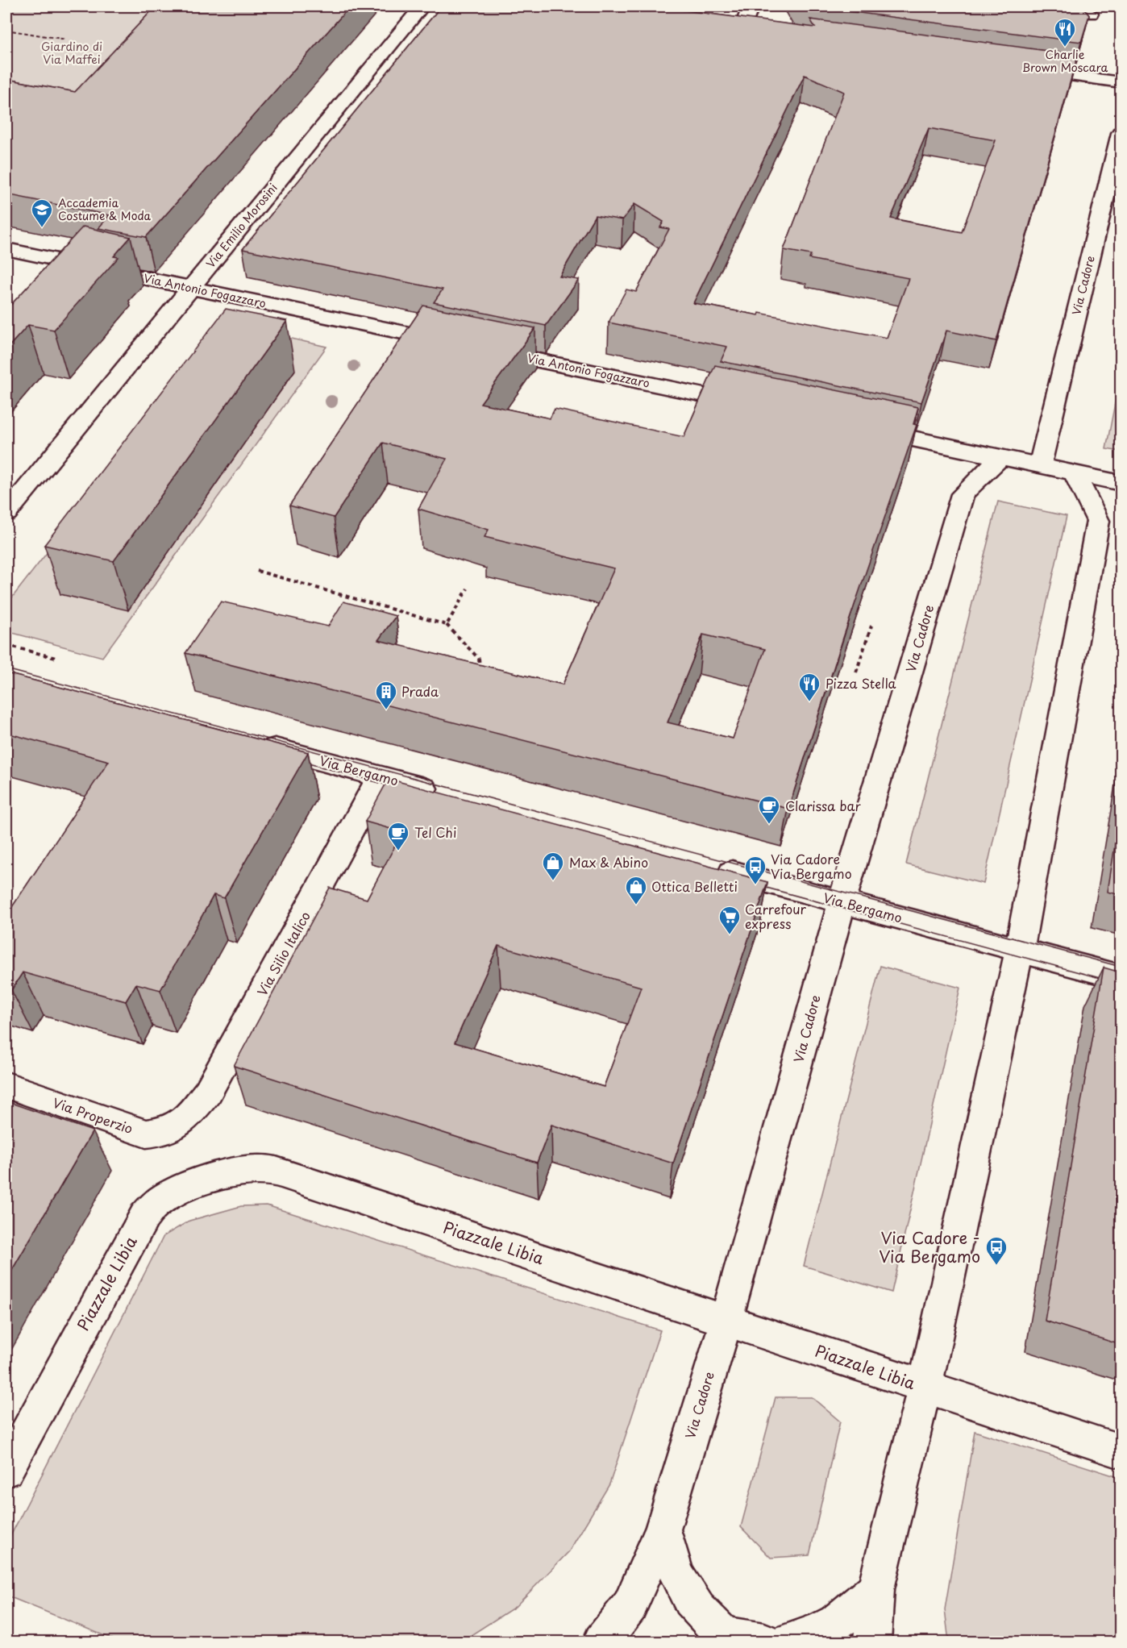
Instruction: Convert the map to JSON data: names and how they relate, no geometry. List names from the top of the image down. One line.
{"streets":{"street":["Via Emilio Morosini","Via Cadore","Via Antonio Fogazzaro","Via Bergamo","Via Silio Italico","Via Properzio","Piazzale Libia"]},"crossings":[["Via Emilio Morosini","Via Antonio Fogazzaro"],["Via Cadore","Via Bergamo"],["Via Cadore","Piazzale Libia"],["Via Bergamo","Via Silio Italico"],["Via Silio Italico","Via Properzio"]],"parks":["Giardino di Via Maffei"],"places":{"restaurant":["Charlie Brown Moscara","Pizza Stella"],"school or university":["Accademia Costume & Moda"],"building":["Prada"],"cafe":["Clarissa bar","Tel Chi"],"shop":["Max & Abino","Ottica Belletti"],"bus stop":["Via Cadore Via Bergamo","Via Cadore - Via Bergamo"],"supermarket":["Carrefour express"]}}
